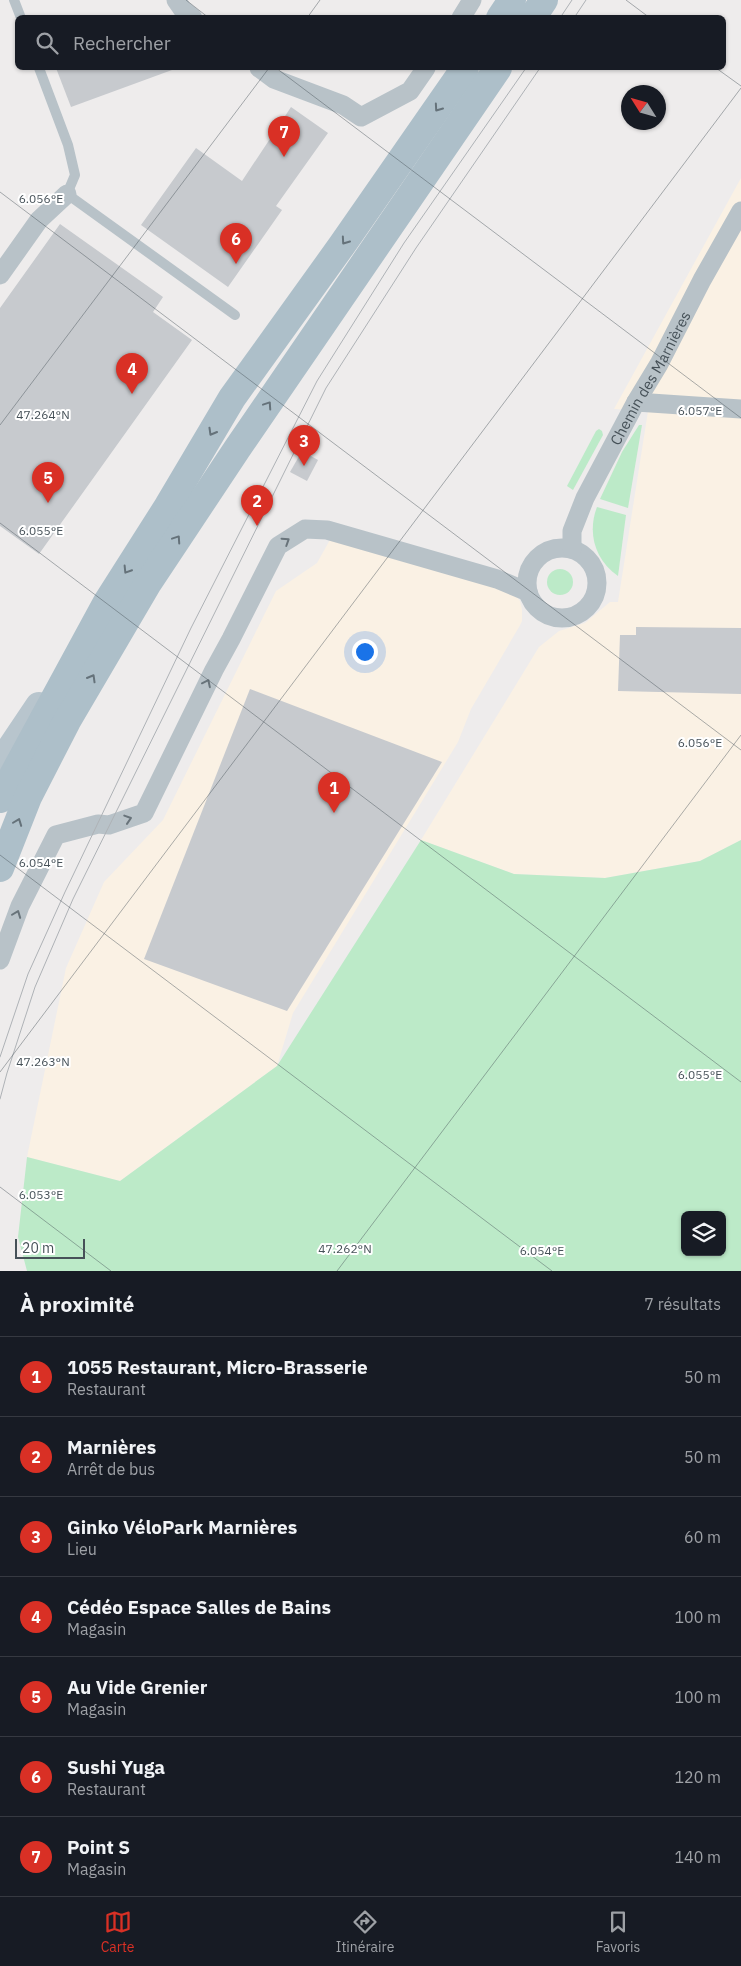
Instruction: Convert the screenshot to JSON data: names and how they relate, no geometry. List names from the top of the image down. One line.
{"streets":{"street":["Chemin des Marnières"]},"scale_bar":"20 m","north":"top left","page":{"search":"Rechercher","pins":["7","6","4","3","5","2","1"],"scale":"20 m","heading":["À proximité","7 résultats"],"list":[{"mark":"1","name":"1055 Restaurant, Micro-Brasserie","note":"Restaurant","value":"50 m"},{"mark":"2","name":"Marnières","note":"Arrêt de bus","value":"50 m"},{"mark":"3","name":"Ginko VéloPark Marnières","note":"Lieu","value":"60 m"},{"mark":"4","name":"Cédéo Espace Salles de Bains","note":"Magasin","value":"100 m"},{"mark":"5","name":"Au Vide Grenier","note":"Magasin","value":"100 m"},{"mark":"6","name":"Sushi Yuga","note":"Restaurant","value":"120 m"},{"mark":"7","name":"Point S","note":"Magasin","value":"140 m"}],"nav":["Carte","Itinéraire","Favoris"]},"coordinates":["6.056°E","6.057°E","47.264°N","6.055°E","6.054°E","47.263°N","6.053°E","47.262°N"]}
